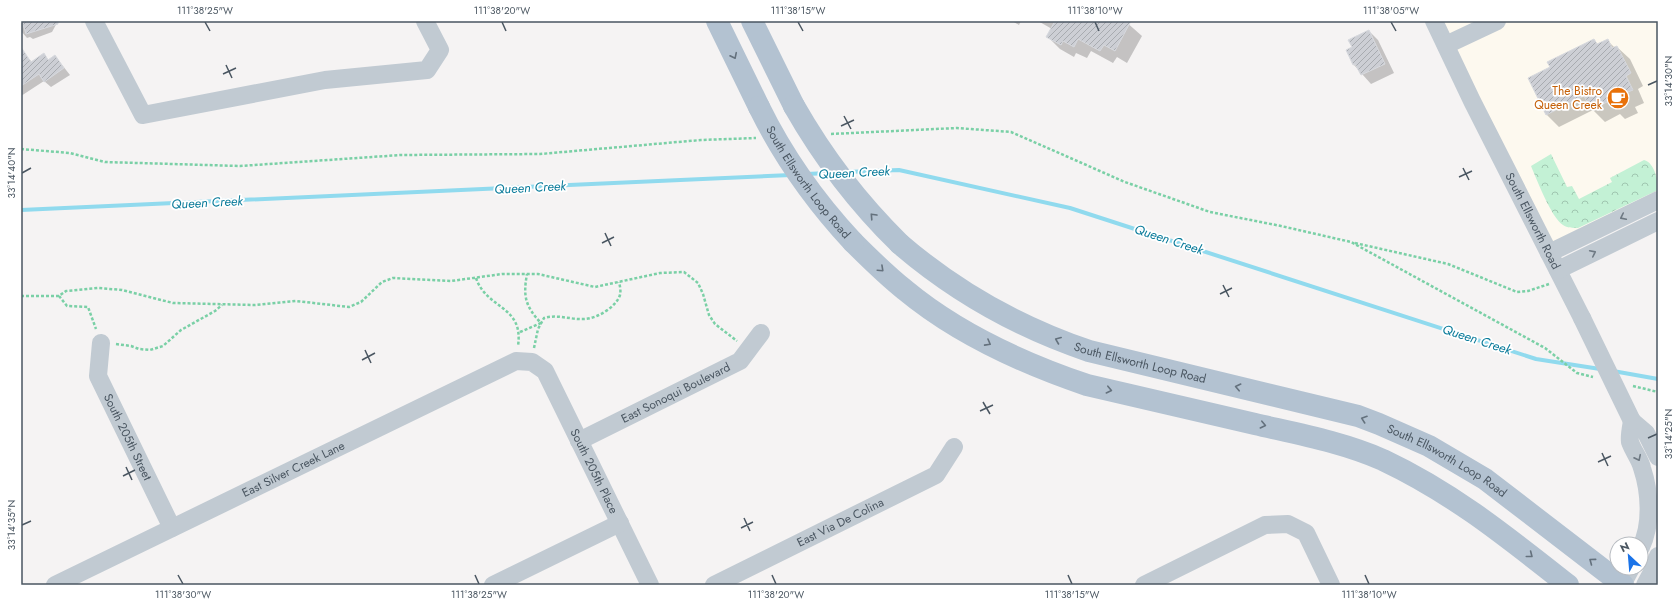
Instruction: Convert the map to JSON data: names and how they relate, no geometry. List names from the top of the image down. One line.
{"streets":{"main road":["South Ellsworth Loop Road"],"street":["South Ellsworth Road","East Sonoqui Boulevard","South 205th Street","East Silver Creek Lane","South 205th Place","East Via De Colina"]},"crossings":[["East Sonoqui Boulevard","South 205th Place"],["South 205th Street","East Silver Creek Lane"],["East Silver Creek Lane","South 205th Place"]],"water":["Queen Creek"],"places":{"cafe":["The Bistro Queen Creek"]},"north":"top left","coordinates":["111°38'25\"W","111°38'20\"W","111°38'15\"W","111°38'10\"W","111°38'05\"W","33°14'30\"N","33°14'40\"N","33°14'25\"N","33°14'35\"N","111°38'30\"W"]}
